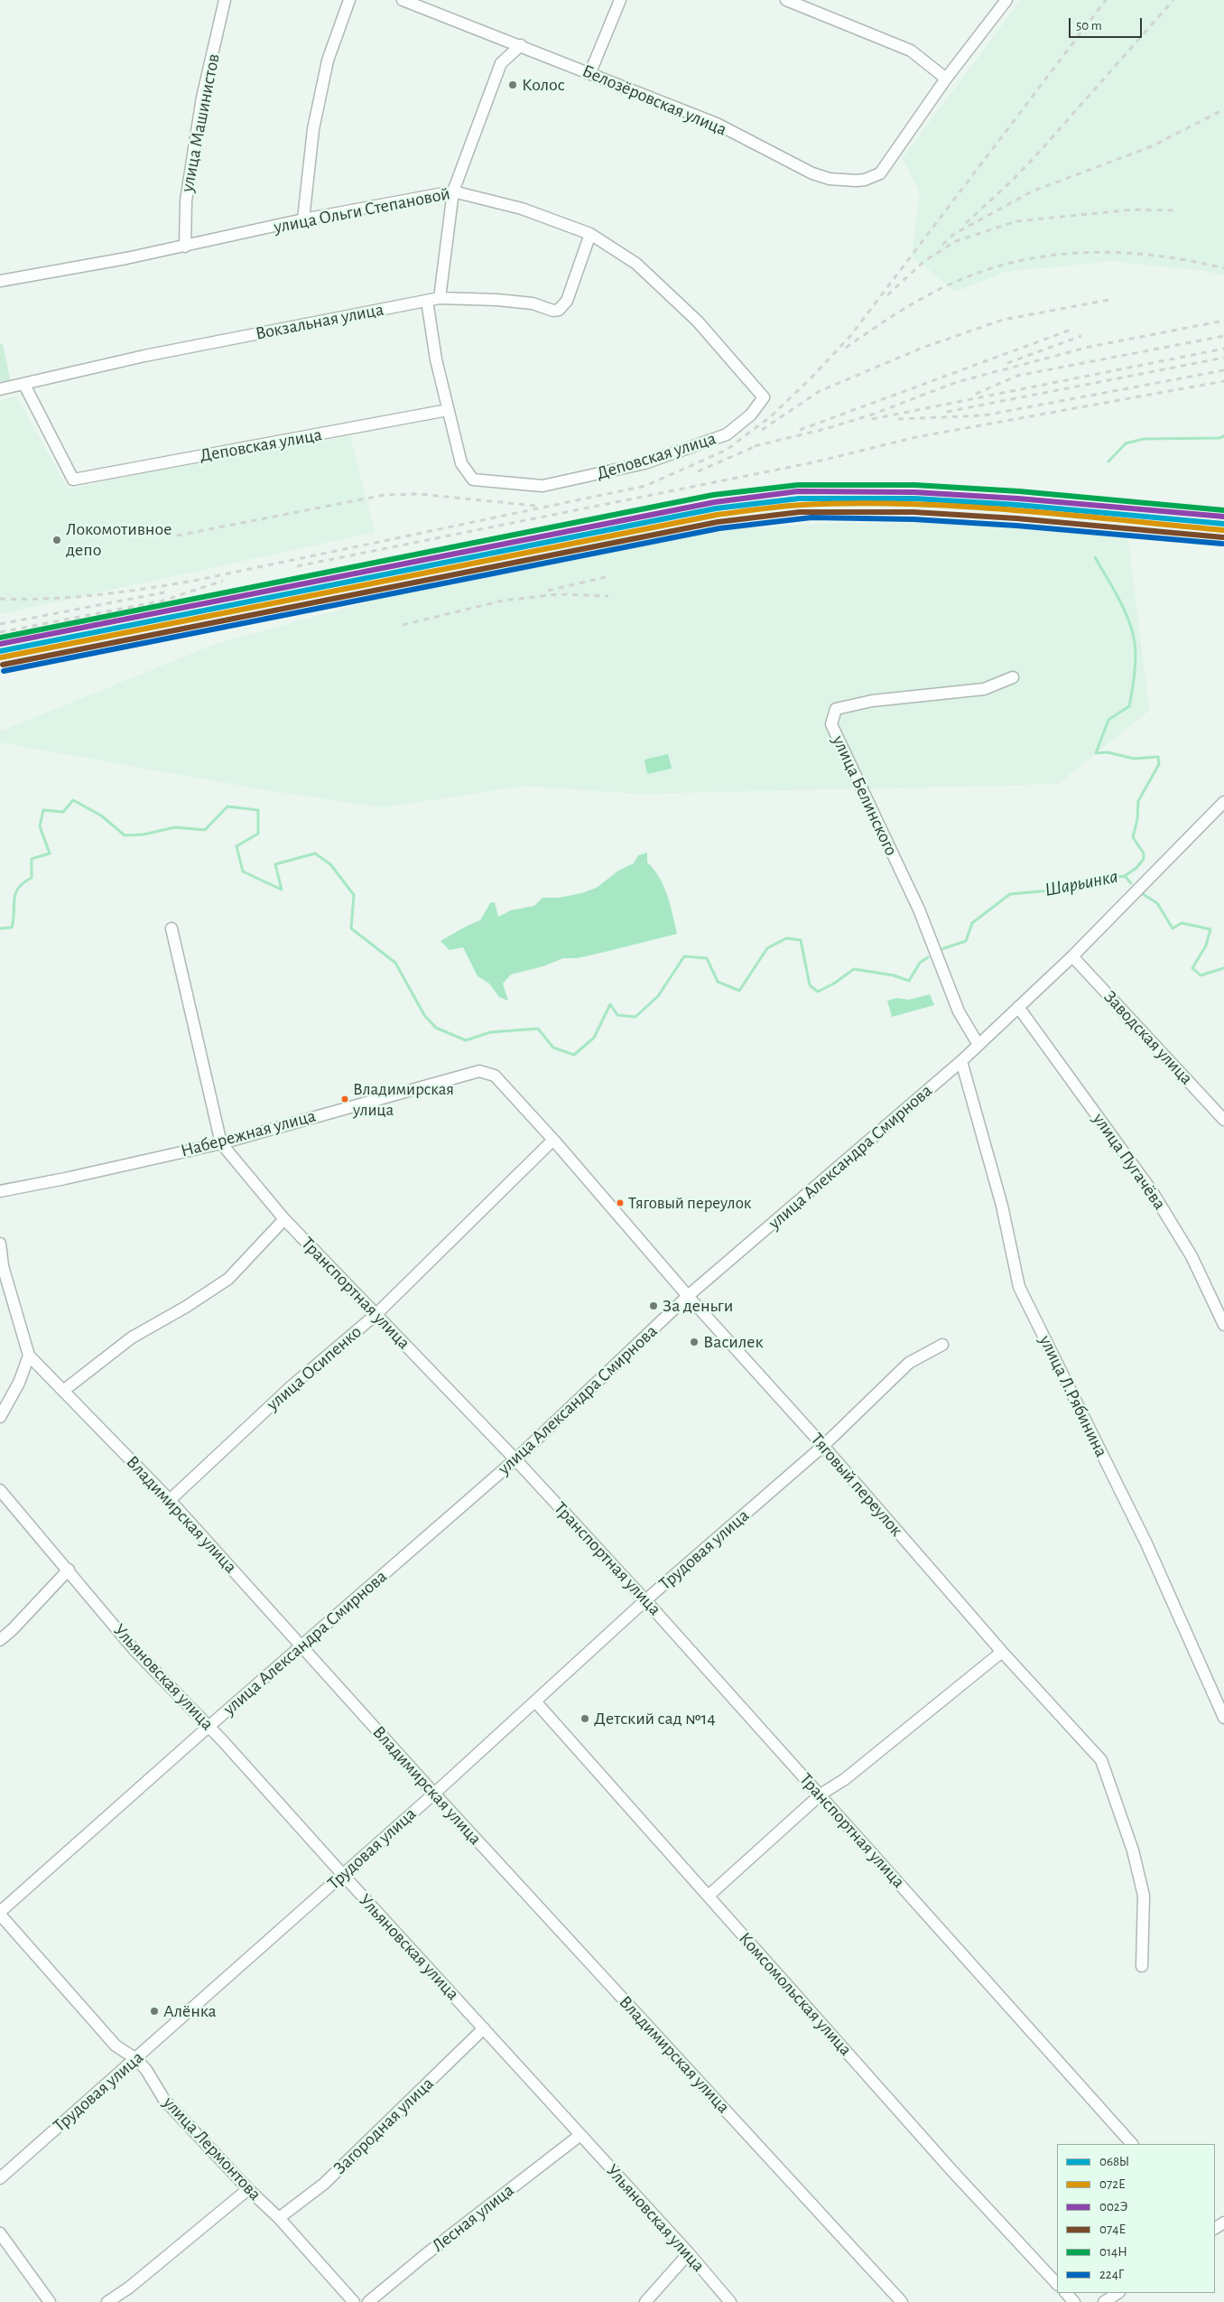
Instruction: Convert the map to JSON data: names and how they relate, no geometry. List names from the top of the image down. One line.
{"streets":{"street":["Белозёровская улица","улица Машинистов","улица Ольги Степановой","Вокзальная улица","Деповская улица","улица Белинского","Заводская улица","Набережная улица","улица Александра Смирнова","улица Пугачёва","Транспортная улица","улица Осипенко","улица Л.Рябинина","Тяговый переулок","Владимирская улица","Трудовая улица","Ульяновская улица","Комсомольская улица","Загородная улица","улица Лермонтова","Лесная улица"]},"crossings":[["улица Машинистов","улица Ольги Степановой"],["улица Ольги Степановой","Вокзальная улица"],["улица Ольги Степановой","Деповская улица"],["Вокзальная улица","Деповская улица"],["улица Белинского","улица Александра Смирнова"],["Заводская улица","улица Александра Смирнова"],["Набережная улица","Транспортная улица"],["Набережная улица","Тяговый переулок"],["улица Александра Смирнова","улица Пугачёва"],["улица Александра Смирнова","Транспортная улица"],["улица Александра Смирнова","улица Л.Рябинина"],["улица Александра Смирнова","Тяговый переулок"],["улица Александра Смирнова","Владимирская улица"],["улица Александра Смирнова","Ульяновская улица"],["улица Александра Смирнова","улица Лермонтова"],["Транспортная улица","улица Осипенко"],["Транспортная улица","Трудовая улица"],["улица Осипенко","Тяговый переулок"],["улица Осипенко","Владимирская улица"],["Тяговый переулок","Трудовая улица"],["Владимирская улица","Трудовая улица"],["Трудовая улица","Ульяновская улица"],["Трудовая улица","Комсомольская улица"],["Трудовая улица","улица Лермонтова"],["Ульяновская улица","Загородная улица"],["Ульяновская улица","Лесная улица"],["Загородная улица","улица Лермонтова"]],"water":["Шарьинка"],"places":["Колос","Локомотивное депо","Владимирская улица","Тяговый переулок","За деньги","Василек","Детский сад №14","Алёнка"],"lines":["transit line 014Н","transit line 002Э","transit line 068Ы","transit line 072Е","transit line 074Е","transit line 224Г"],"legend":["068Ы","072Е","002Э","074Е","014Н","224Г"],"scale_bar":"50 m"}
